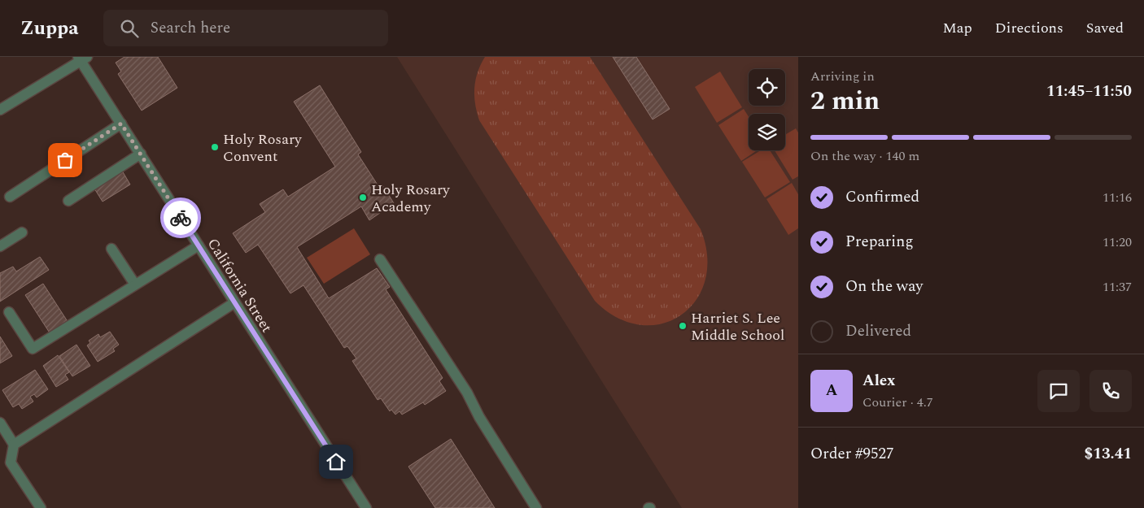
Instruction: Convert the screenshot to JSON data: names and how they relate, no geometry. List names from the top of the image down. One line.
{"streets":{"street":["California Street"]},"places":["Holy Rosary Convent","Holy Rosary Academy","Harriet S. Lee Middle School"],"page":{"header":"Zuppa","search":"Search here","nav":["Map","Directions","Saved"],"heading":["2 min","Arriving in","11:45–11:50"],"panel":["Alex","Courier · 4.7","Order #9527","$13.41"],"bar":"On the way · 140 m","list":[["Confirmed","11:16"],["Preparing","11:20"],["On the way","11:37"],"Delivered"],"round":"A"}}
